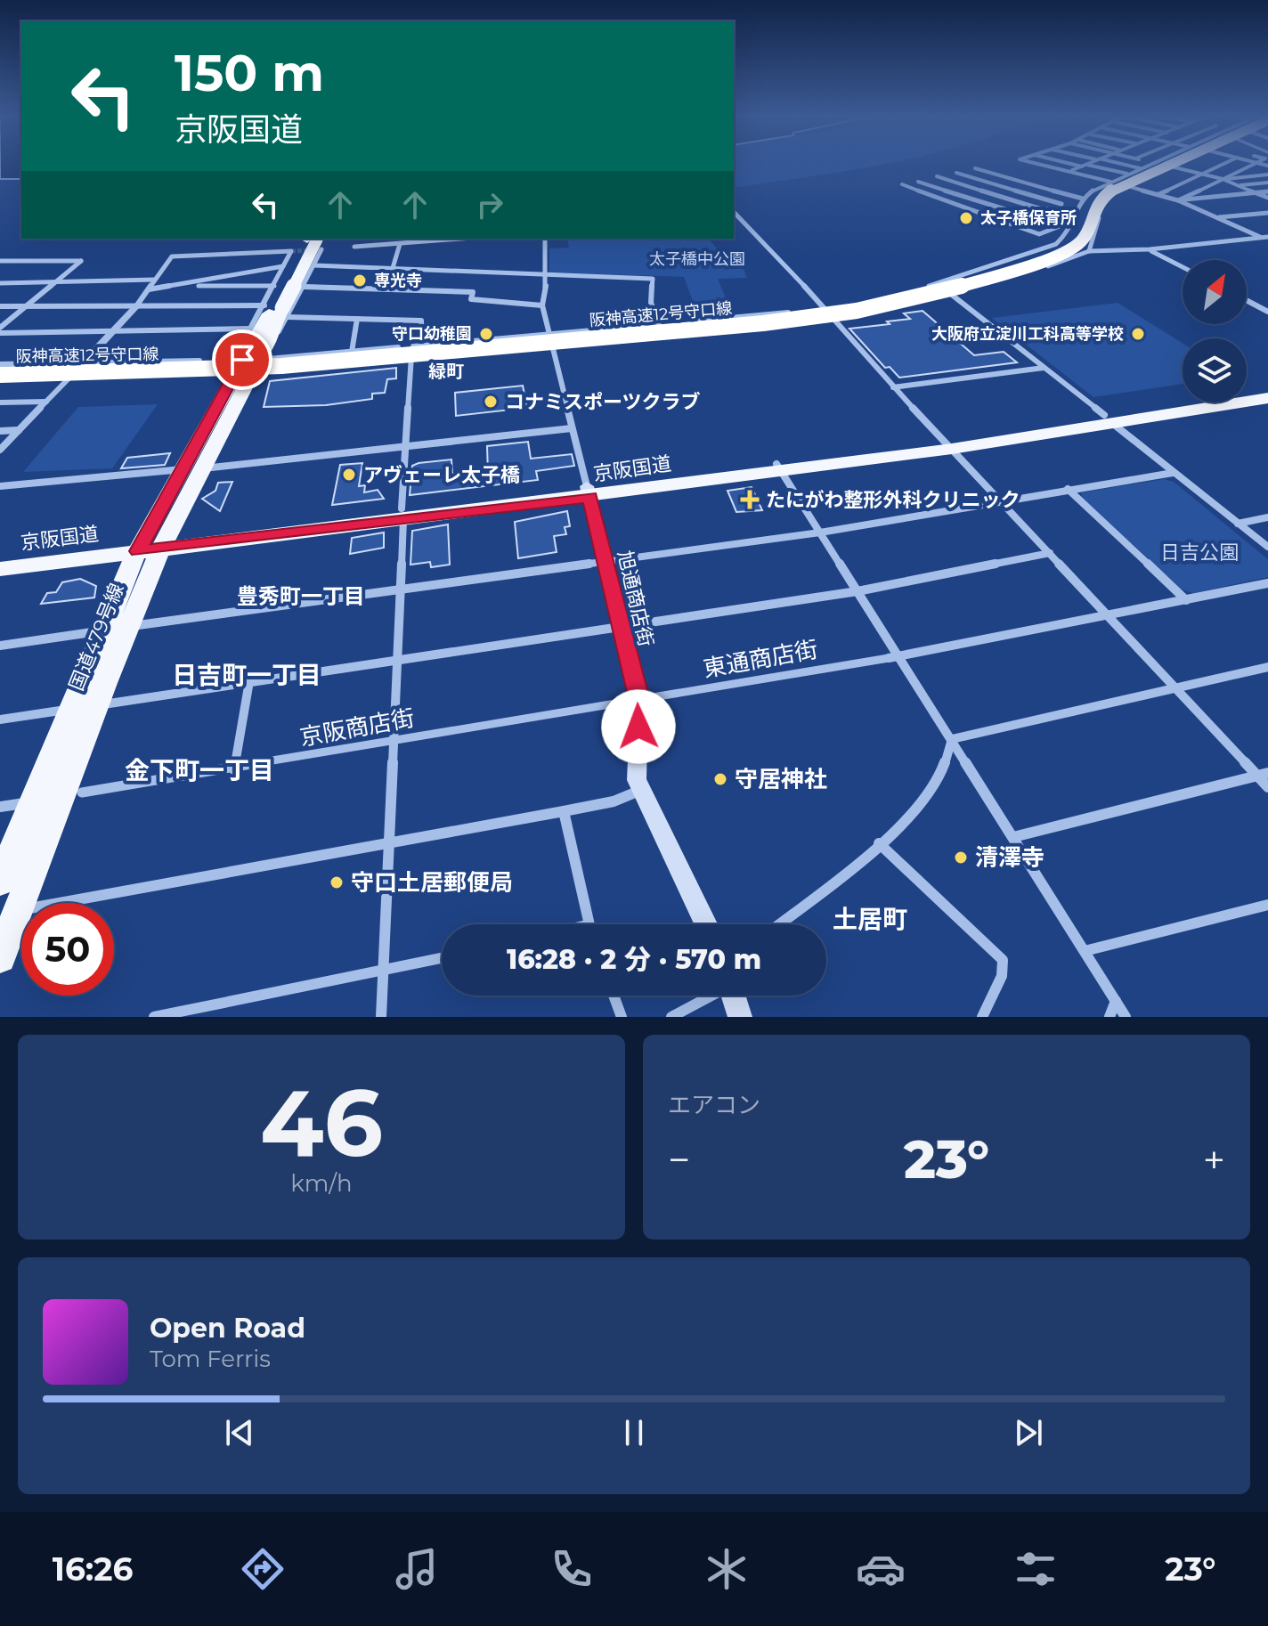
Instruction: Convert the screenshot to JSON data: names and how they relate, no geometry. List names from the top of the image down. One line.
{"streets":{"highway":["阪神高速12号守口線","京阪国道","国道479号線"],"main road":["旭通商店街"],"street":["東通商店街","京阪商店街"]},"crossings":[["京阪国道","旭通商店街"],["京阪国道","国道479号線"],["旭通商店街","東通商店街"],["旭通商店街","京阪商店街"],["国道479号線","京阪商店街"],["東通商店街","京阪商店街"]],"districts":["緑町","豊秀町一丁目","日吉町一丁目","金下町一丁目","土居町"],"parks":["太子橋中公園","日吉公園"],"places":{"other":["太子橋保育所","専光寺","守口幼稚園","大阪府立淀川工科高等学校","コナミスポーツクラブ","アヴェーレ太子橋","守居神社","清澤寺","守口土居郵便局"],"health":["たにがわ整形外科クリニック"]},"north":"top right","page":{"turn":["150 m","京阪国道"],"limit":"50","trip":"16:28 · 2 分 · 570 m","tile":[["46","km/h"],"エアコン"],"heat":["−","23°","+"],"song":["Open Road","Tom Ferris"],"tabs":["16:26","23°"]}}
